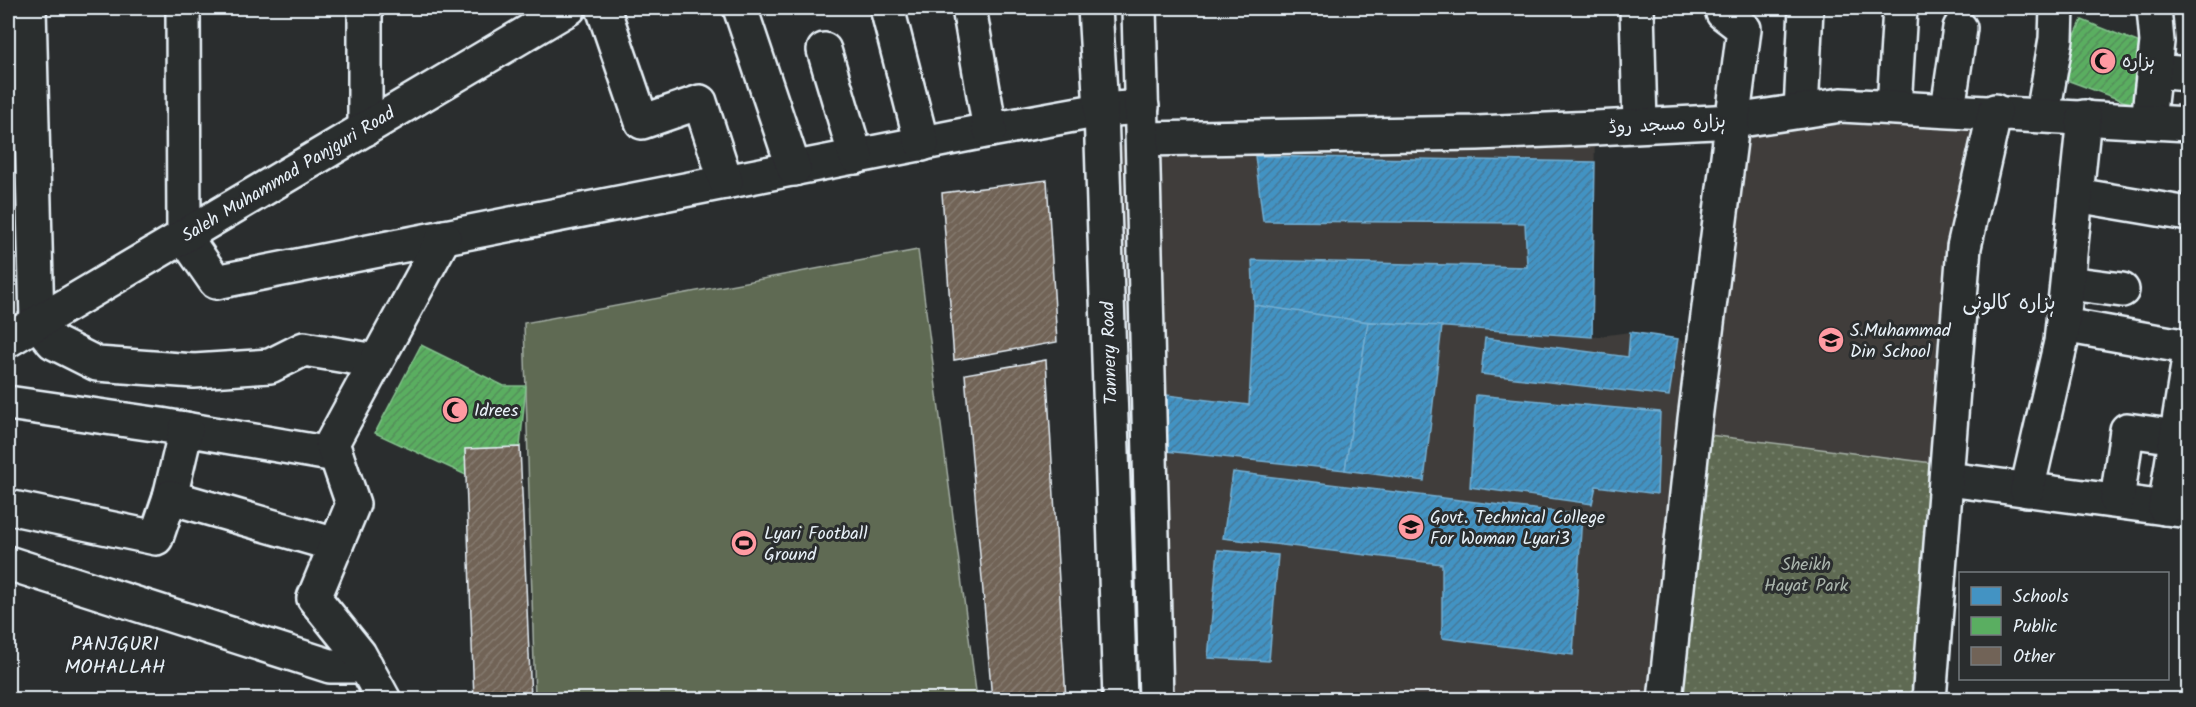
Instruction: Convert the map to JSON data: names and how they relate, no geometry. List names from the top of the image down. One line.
{"streets":{"street":["ہزارہ مسجد روڈ","Saleh Muhammad Panjguri Road","Tannery Road"]},"districts":["ہزارہ کالونی","PANJGURI MOHALLAH"],"parks":["Sheikh Hayat Park"],"places":{"mosque":["ہزارہ","Idrees"],"school or university":["S.Muhammad Din School","Govt. Technical College For Woman Lyari3"],"sports":["Lyari Football Ground"]},"legend":["Schools","Public","Other"]}
